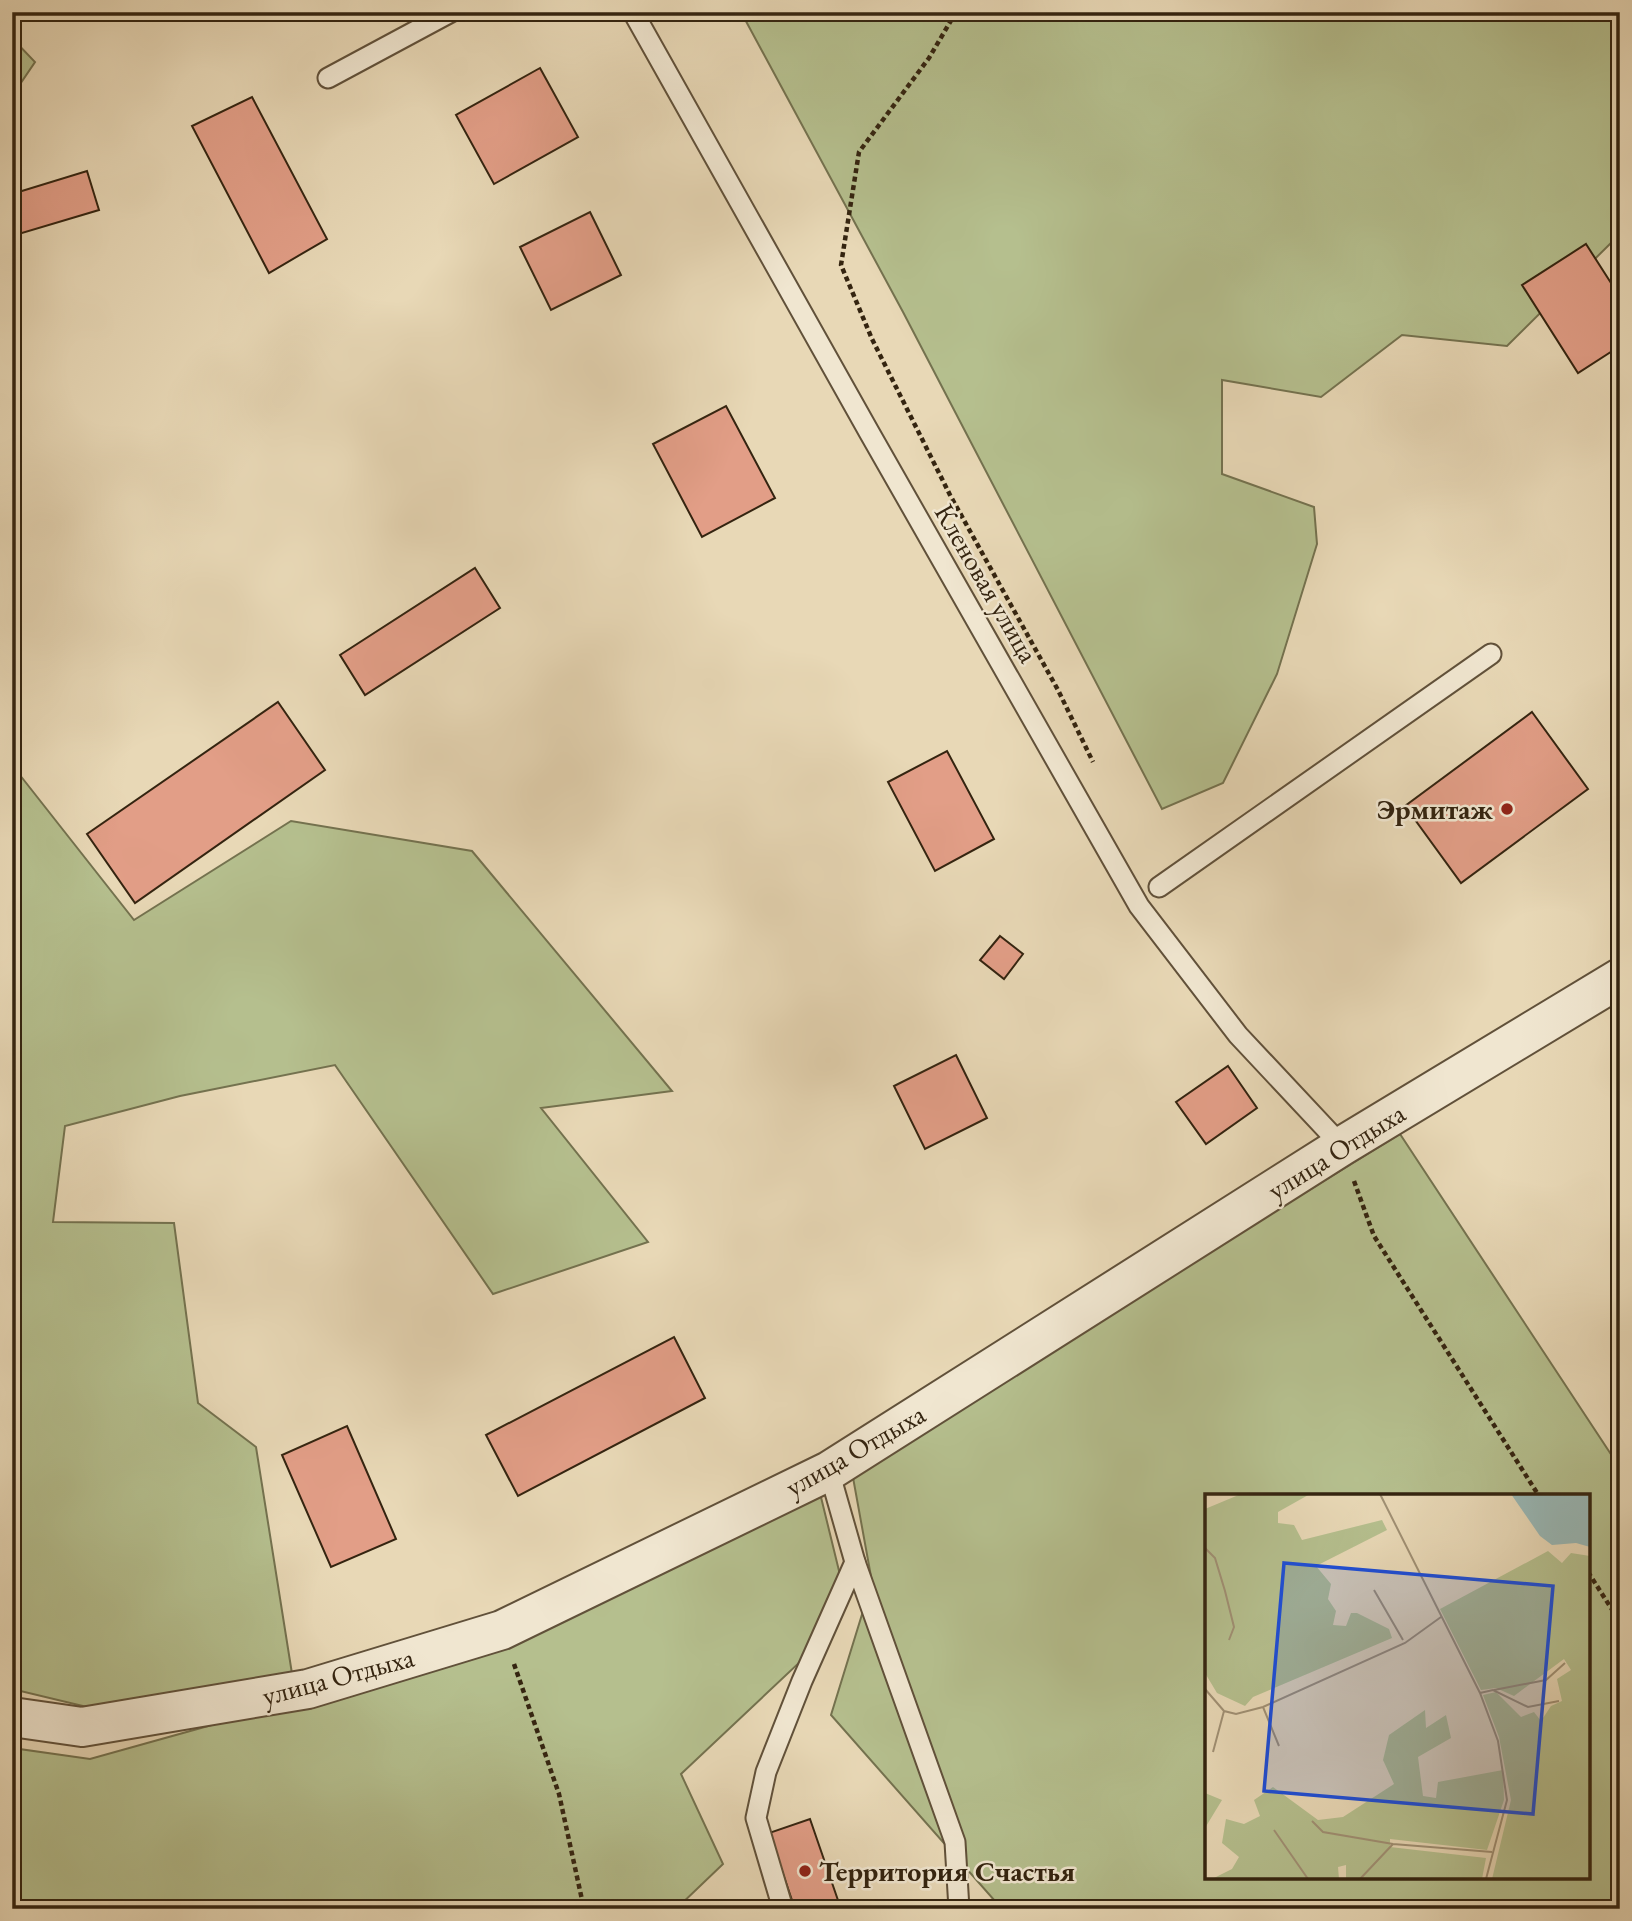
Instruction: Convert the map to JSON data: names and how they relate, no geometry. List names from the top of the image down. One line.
{"streets":{"street":["улица Отдыха"],"lane":["Кленовая улица"]},"crossings":[["Кленовая улица","улица Отдыха"]],"places":["Эрмитаж","Территория Счастья"]}
